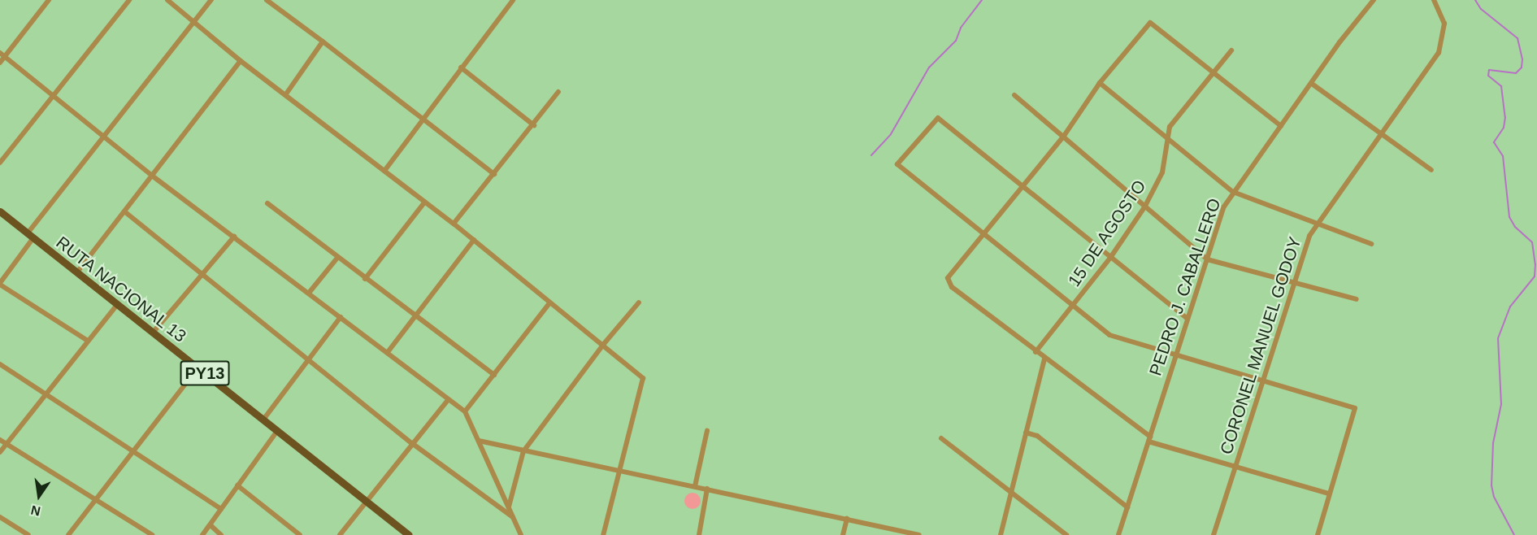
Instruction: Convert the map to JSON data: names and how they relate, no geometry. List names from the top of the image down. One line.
{"streets":{"highway":["RUTA NACIONAL 13","PY13"],"street":["15 DE AGOSTO","PEDRO J. CABALLERO","CORONEL MANUEL GODOY"]},"north":"bottom"}
